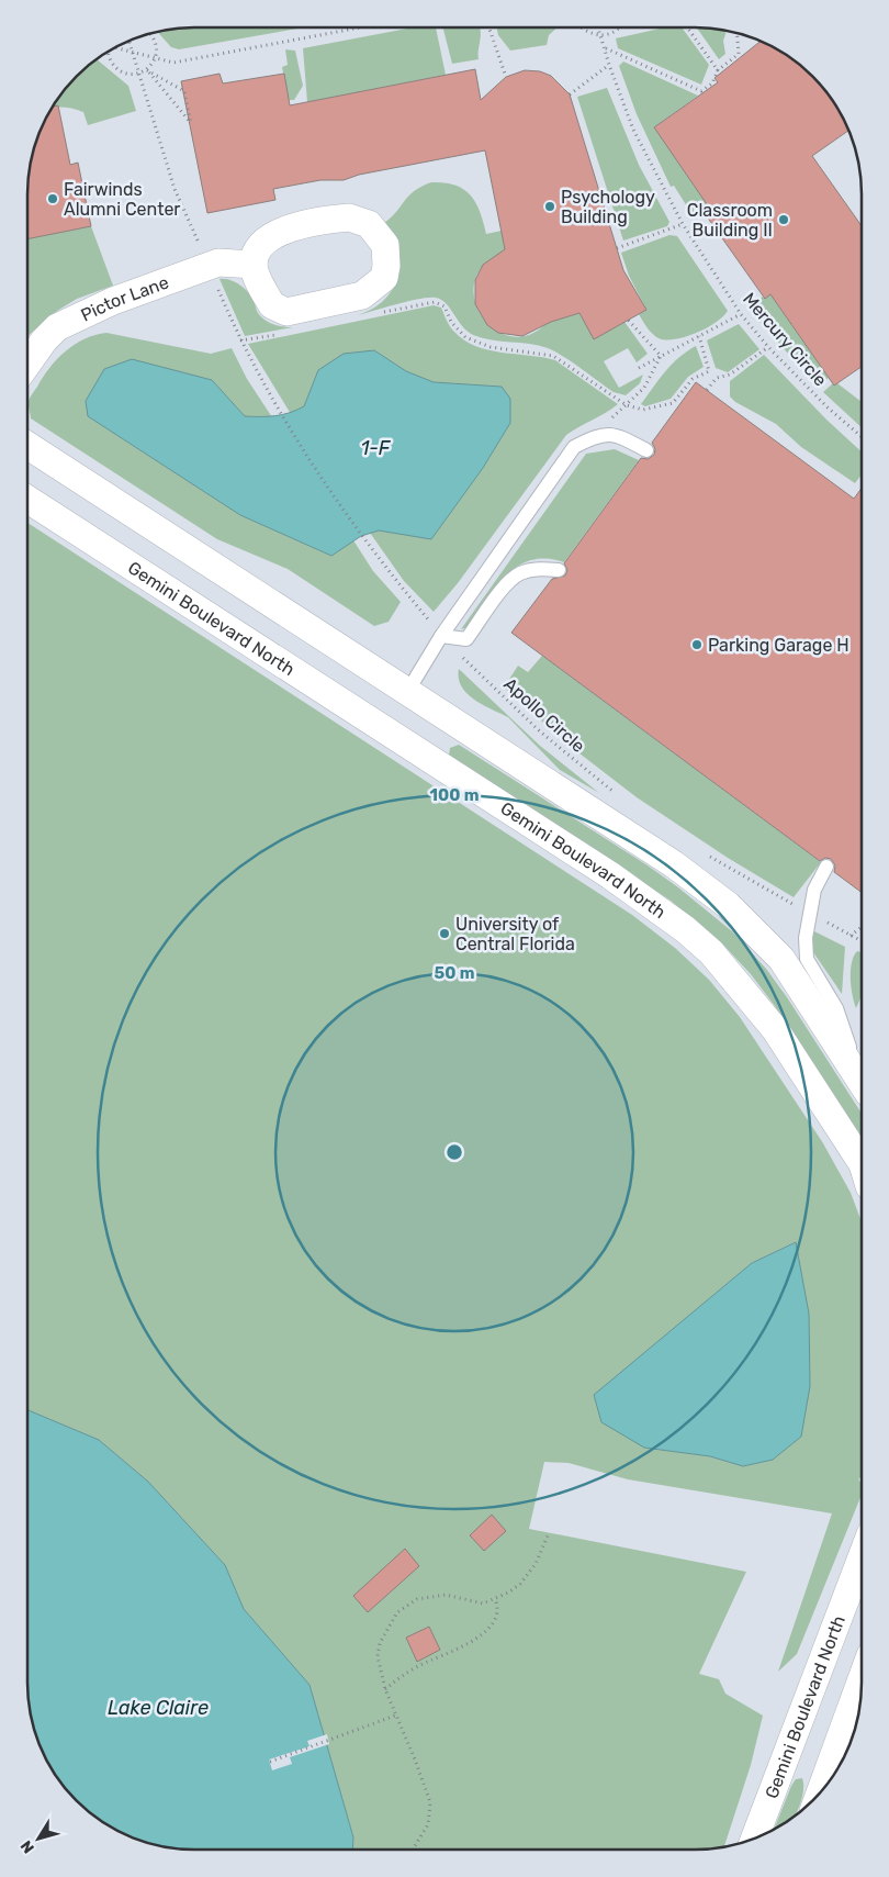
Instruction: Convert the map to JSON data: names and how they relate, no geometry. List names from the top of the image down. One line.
{"streets":{"street":["Pictor Lane","Gemini Boulevard North"],"path":["Mercury Circle","Apollo Circle"]},"water":["1-F","Lake Claire"],"places":["Fairwinds Alumni Center","Psychology Building","Classroom Building II","Parking Garage H","University of Central Florida"],"north":"bottom left","rings":["100 m","50 m"]}
